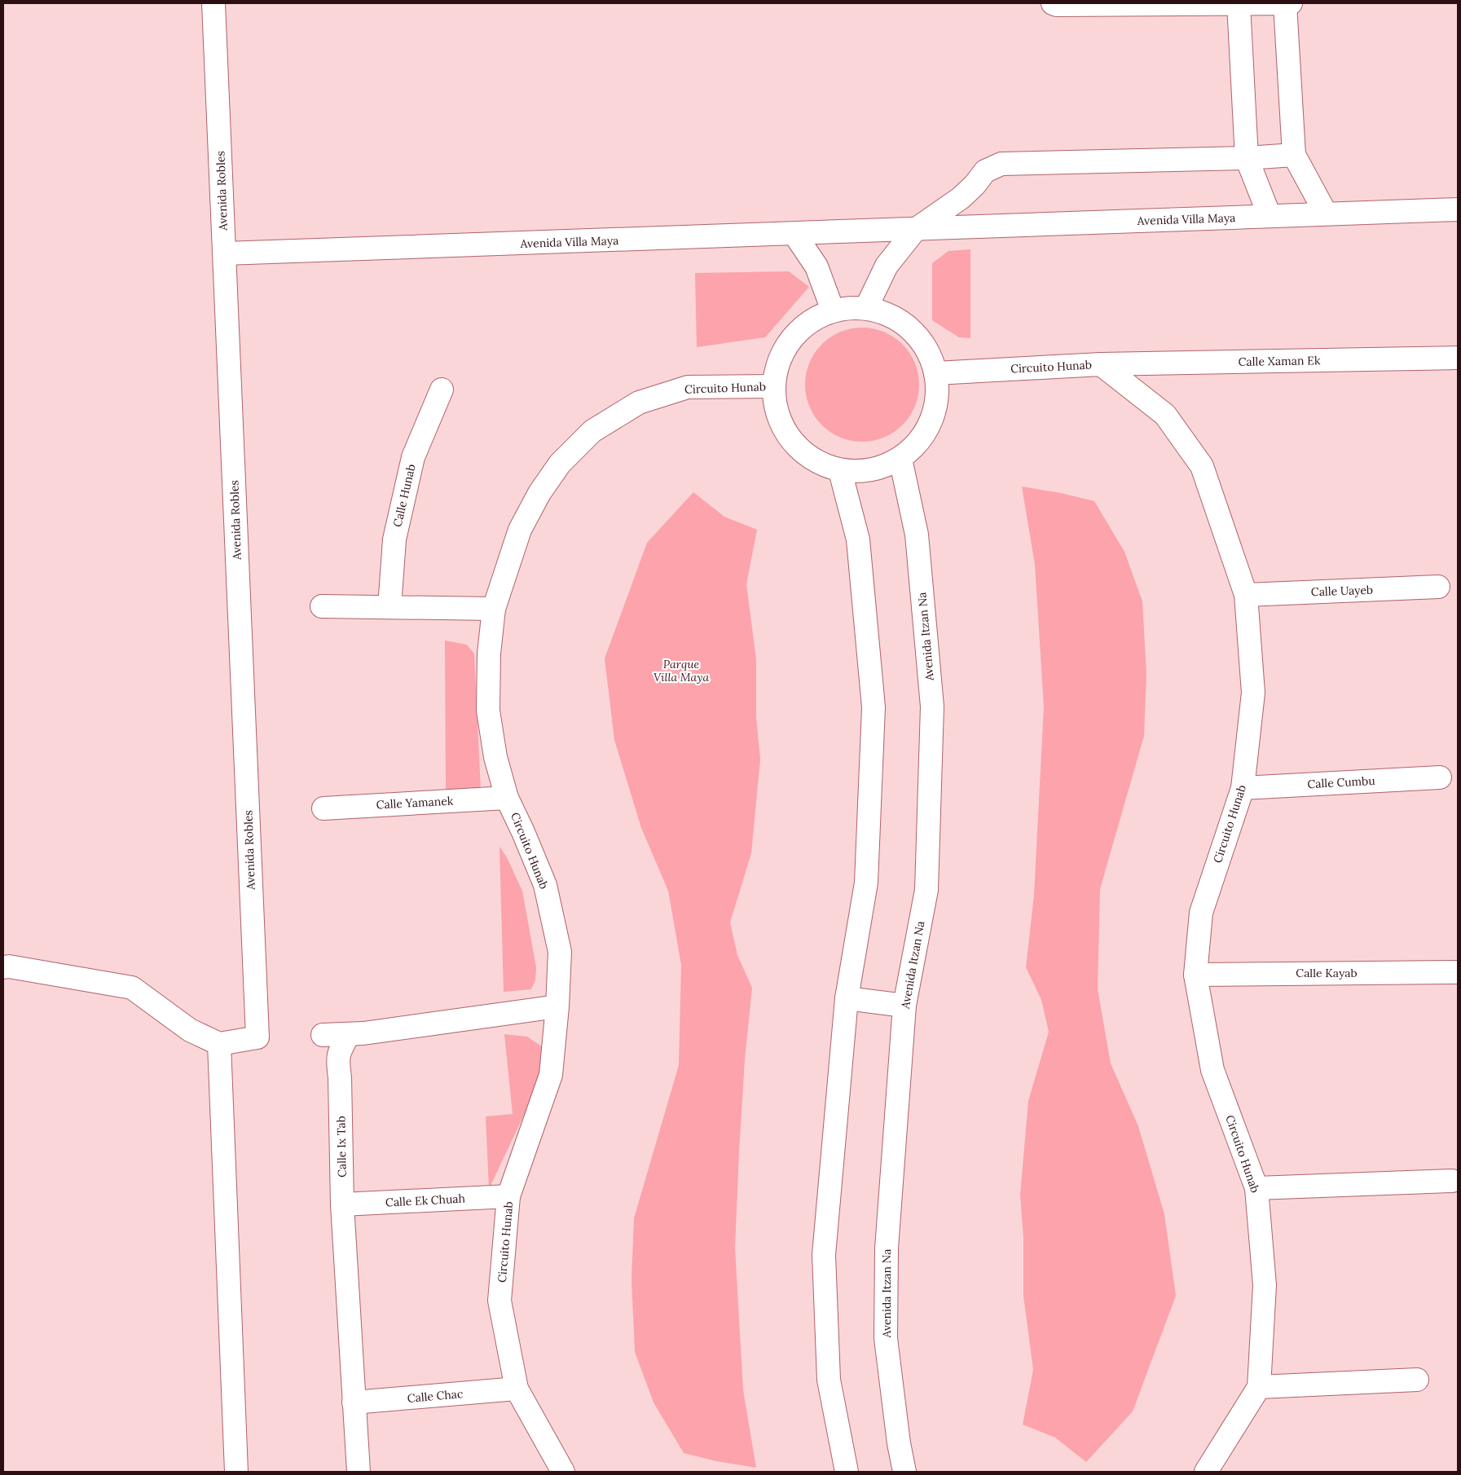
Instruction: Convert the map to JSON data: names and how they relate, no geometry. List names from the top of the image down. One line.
{"streets":{"street":["Avenida Robles","Avenida Villa Maya","Calle Xaman Ek","Circuito Hunab","Calle Hunab","Calle Uayeb","Avenida Itzan Na","Calle Cumbu","Calle Yamanek","Calle Kayab","Calle Ix Tab","Calle Ek Chuah","Calle Chac"]},"crossings":[["Avenida Robles","Avenida Villa Maya"],["Calle Xaman Ek","Circuito Hunab"],["Circuito Hunab","Calle Uayeb"],["Circuito Hunab","Calle Cumbu"],["Circuito Hunab","Calle Yamanek"],["Circuito Hunab","Calle Kayab"],["Circuito Hunab","Calle Ek Chuah"],["Circuito Hunab","Calle Chac"],["Calle Ix Tab","Calle Ek Chuah"],["Calle Ix Tab","Calle Chac"]],"parks":["Parque Villa Maya"]}
